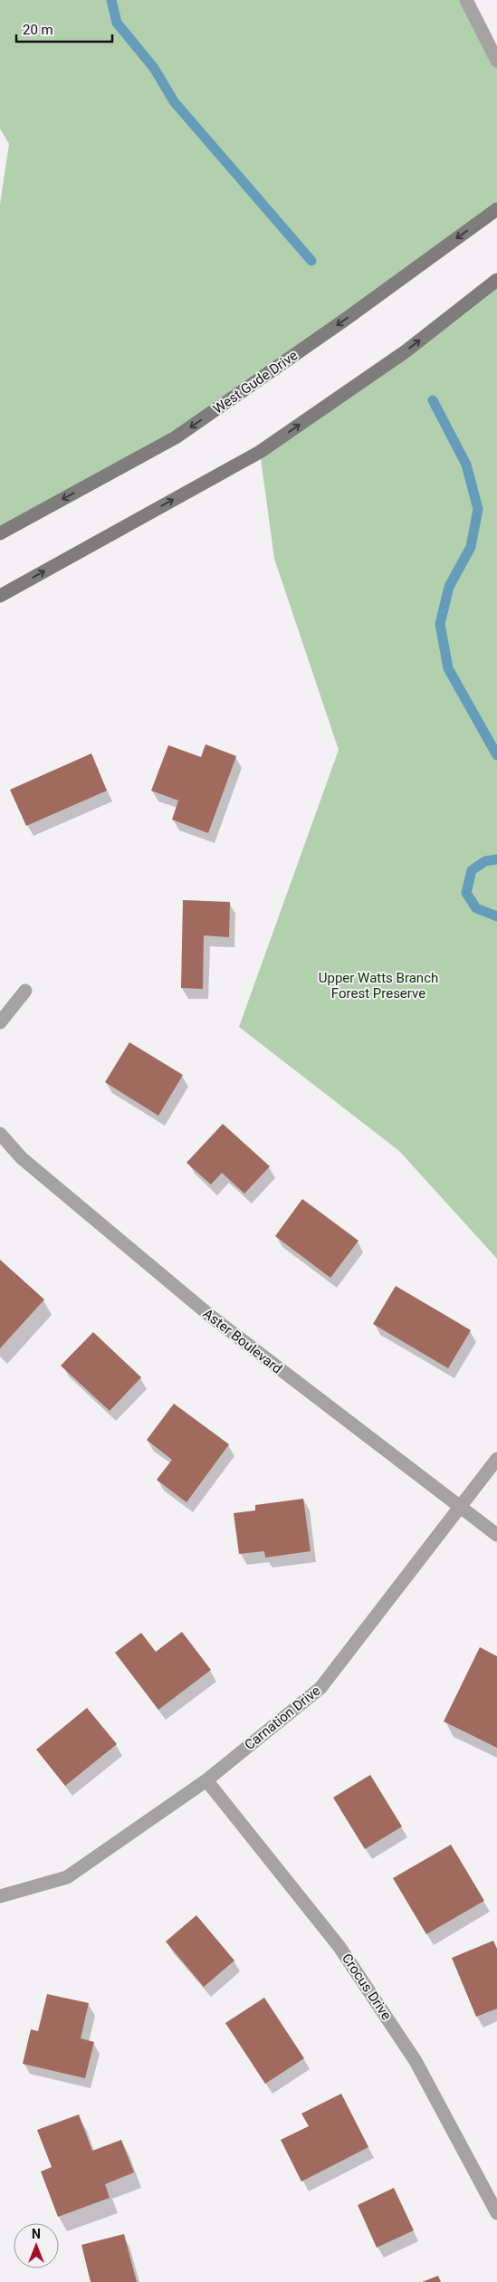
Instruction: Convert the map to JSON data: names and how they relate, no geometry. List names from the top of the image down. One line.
{"streets":{"main road":["West Gude Drive"],"street":["Aster Boulevard","Carnation Drive","Crocus Drive"]},"crossings":[["Aster Boulevard","Carnation Drive"],["Carnation Drive","Crocus Drive"]],"parks":["Upper Watts Branch Forest Preserve"],"scale_bar":"20 m","north":"top"}
